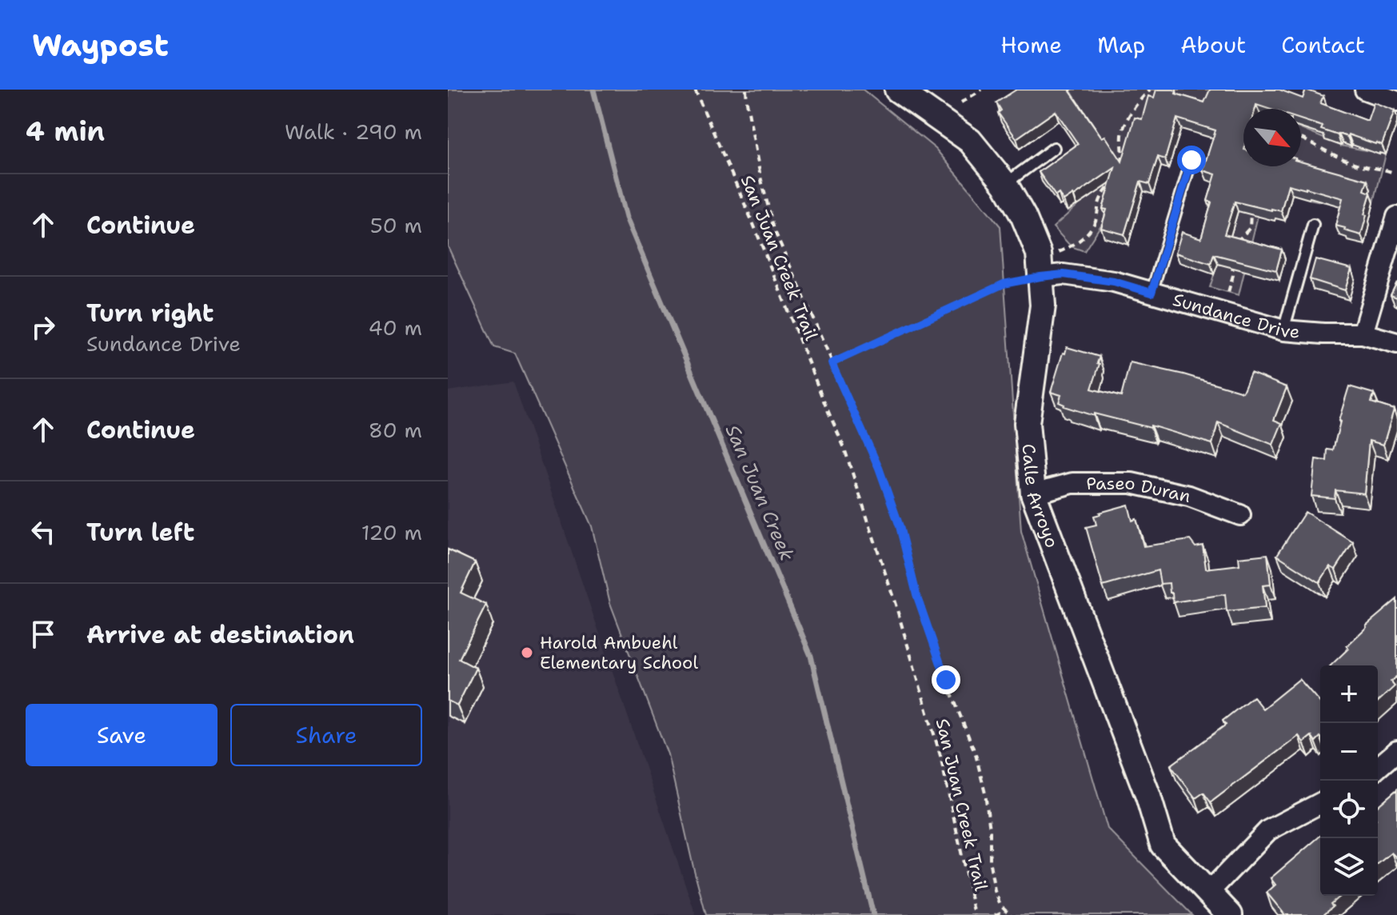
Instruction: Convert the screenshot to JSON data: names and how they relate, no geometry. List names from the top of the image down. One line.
{"streets":{"street":["Sundance Drive","Paseo Duran","Calle Arroyo"],"path":["San Juan Creek Trail"]},"crossings":[["Sundance Drive","Calle Arroyo"],["Paseo Duran","Calle Arroyo"]],"water":["San Juan Creek"],"places":["Harold Ambuehl Elementary School"],"north":"bottom right","page":{"header":"Waypost","nav":["Home","Map","About","Contact"],"heading":["4 min","Walk · 290 m"],"list":[["Continue","50 m"],["Turn right","Sundance Drive","40 m"],["Continue","80 m"],["Turn left","120 m"],"Arrive at destination"],"map_buttons":["+","−"],"buttons":["Save","Share"]}}
